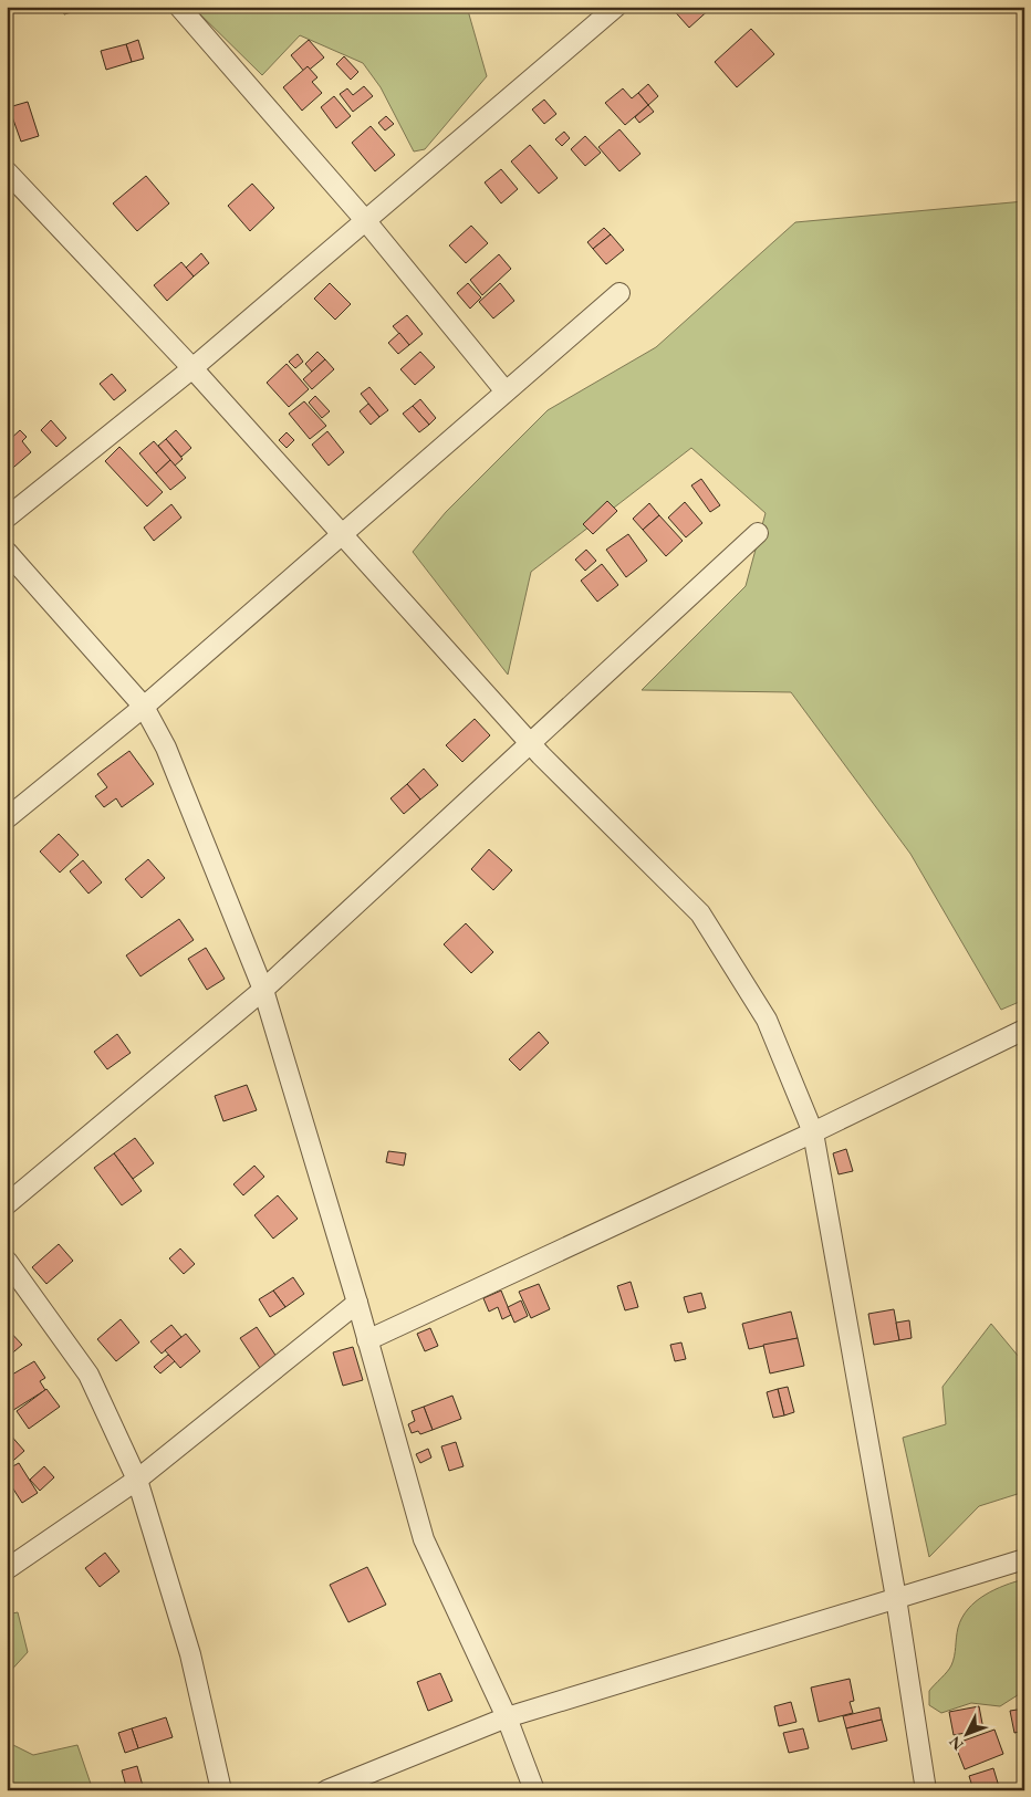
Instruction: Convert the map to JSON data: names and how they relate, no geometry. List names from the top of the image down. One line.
{"north":"bottom left"}
